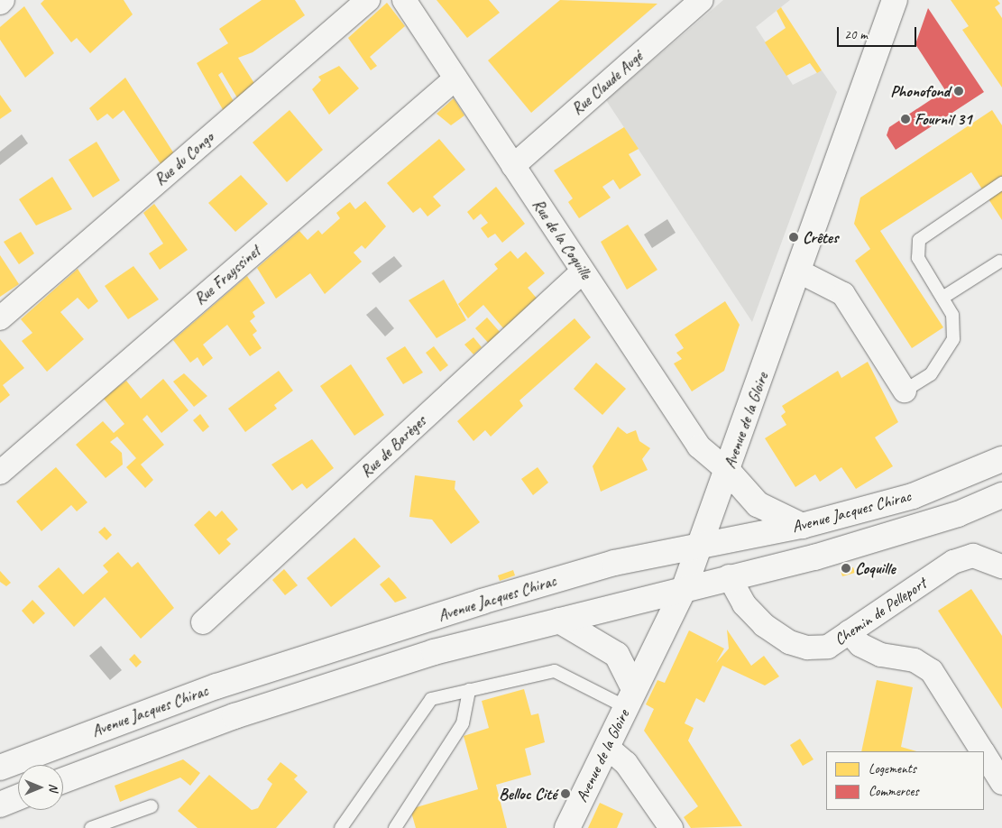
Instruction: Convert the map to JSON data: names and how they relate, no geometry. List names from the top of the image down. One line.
{"streets":{"main road":["Avenue de la Gloire","Avenue Jacques Chirac"],"street":["Rue Claude Augé","Rue du Congo","Rue de la Coquille","Rue Frayssinet","Rue de Barèges","Chemin de Pelleport"]},"crossings":[["Rue Claude Augé","Rue de la Coquille"],["Rue de la Coquille","Rue Frayssinet"],["Rue de la Coquille","Avenue de la Gloire"],["Rue de la Coquille","Rue de Barèges"],["Avenue de la Gloire","Avenue Jacques Chirac"],["Avenue Jacques Chirac","Chemin de Pelleport"]],"places":["Phonofond","Fournil 31","Crêtes","Coquille","Belloc Cité"],"legend":["Logements","Commerces"],"scale_bar":"20 m","north":"right"}
